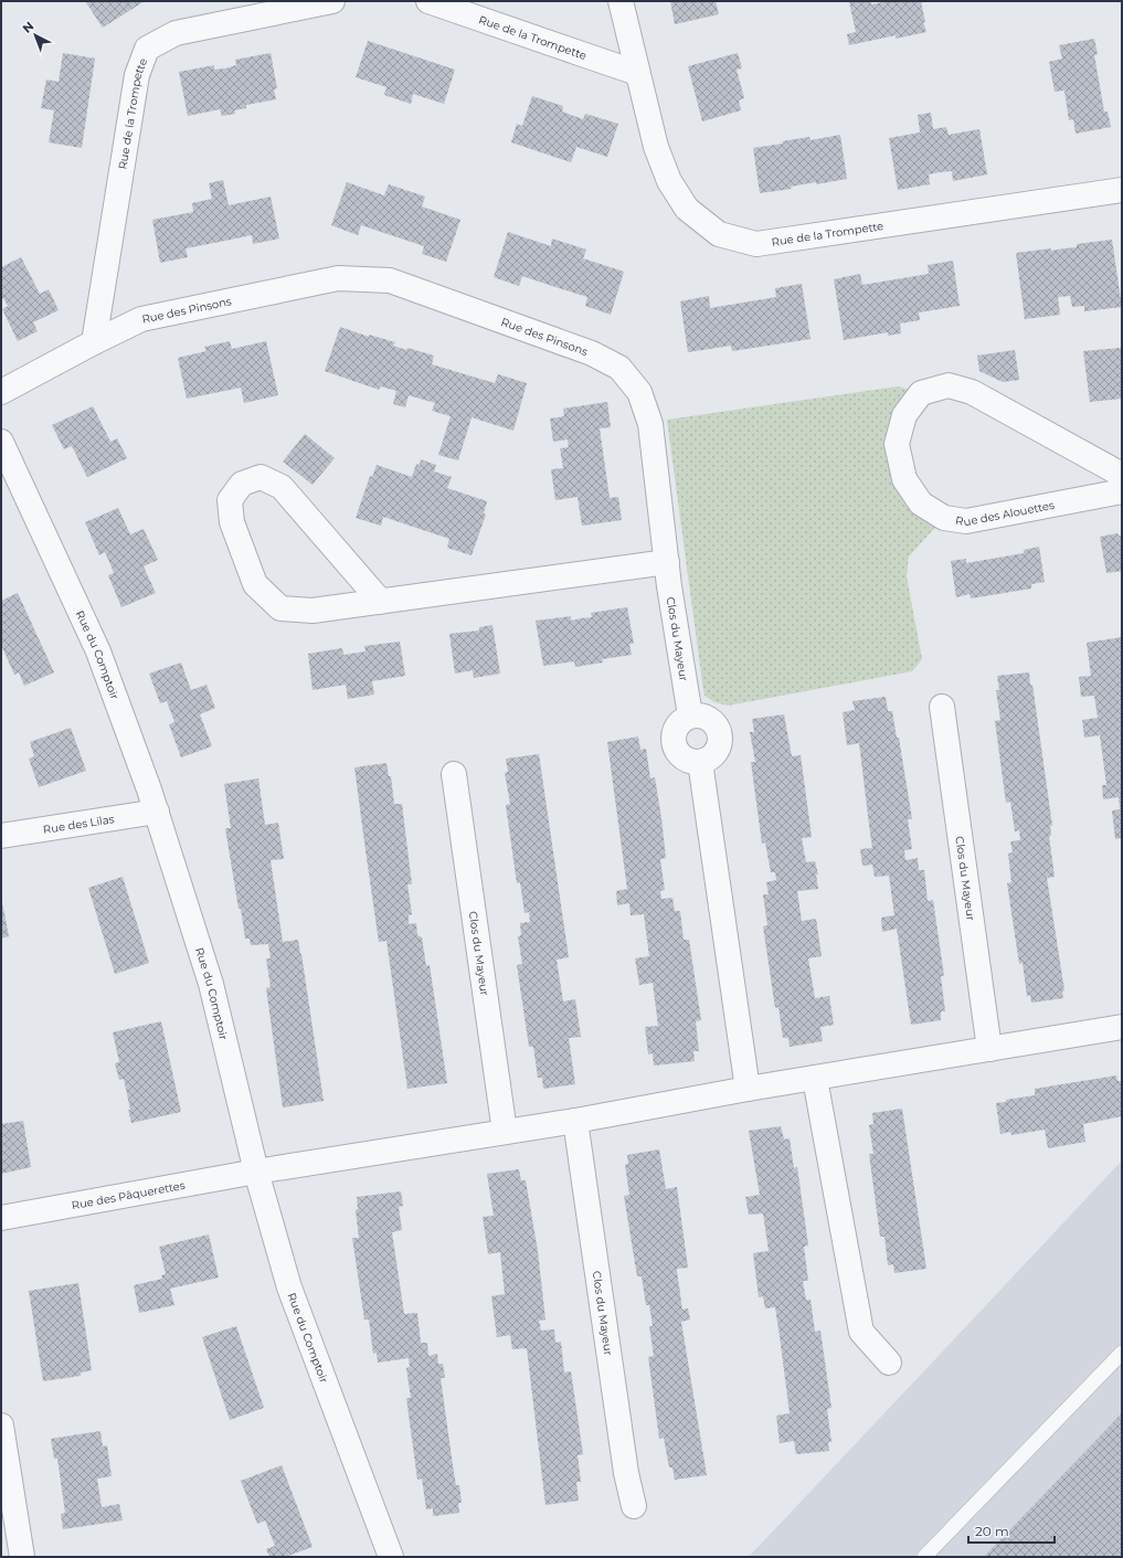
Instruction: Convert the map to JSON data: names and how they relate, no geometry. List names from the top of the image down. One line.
{"streets":{"street":["Rue de la Trompette","Rue des Pinsons","Rue des Alouettes","Clos du Mayeur","Rue du Comptoir","Rue des Lilas","Rue des Pâquerettes"]},"crossings":[["Rue de la Trompette","Rue des Pinsons"],["Rue des Pinsons","Clos du Mayeur"],["Rue du Comptoir","Rue des Lilas"],["Rue du Comptoir","Rue des Pâquerettes"]],"scale_bar":"20 m","north":"top left"}
